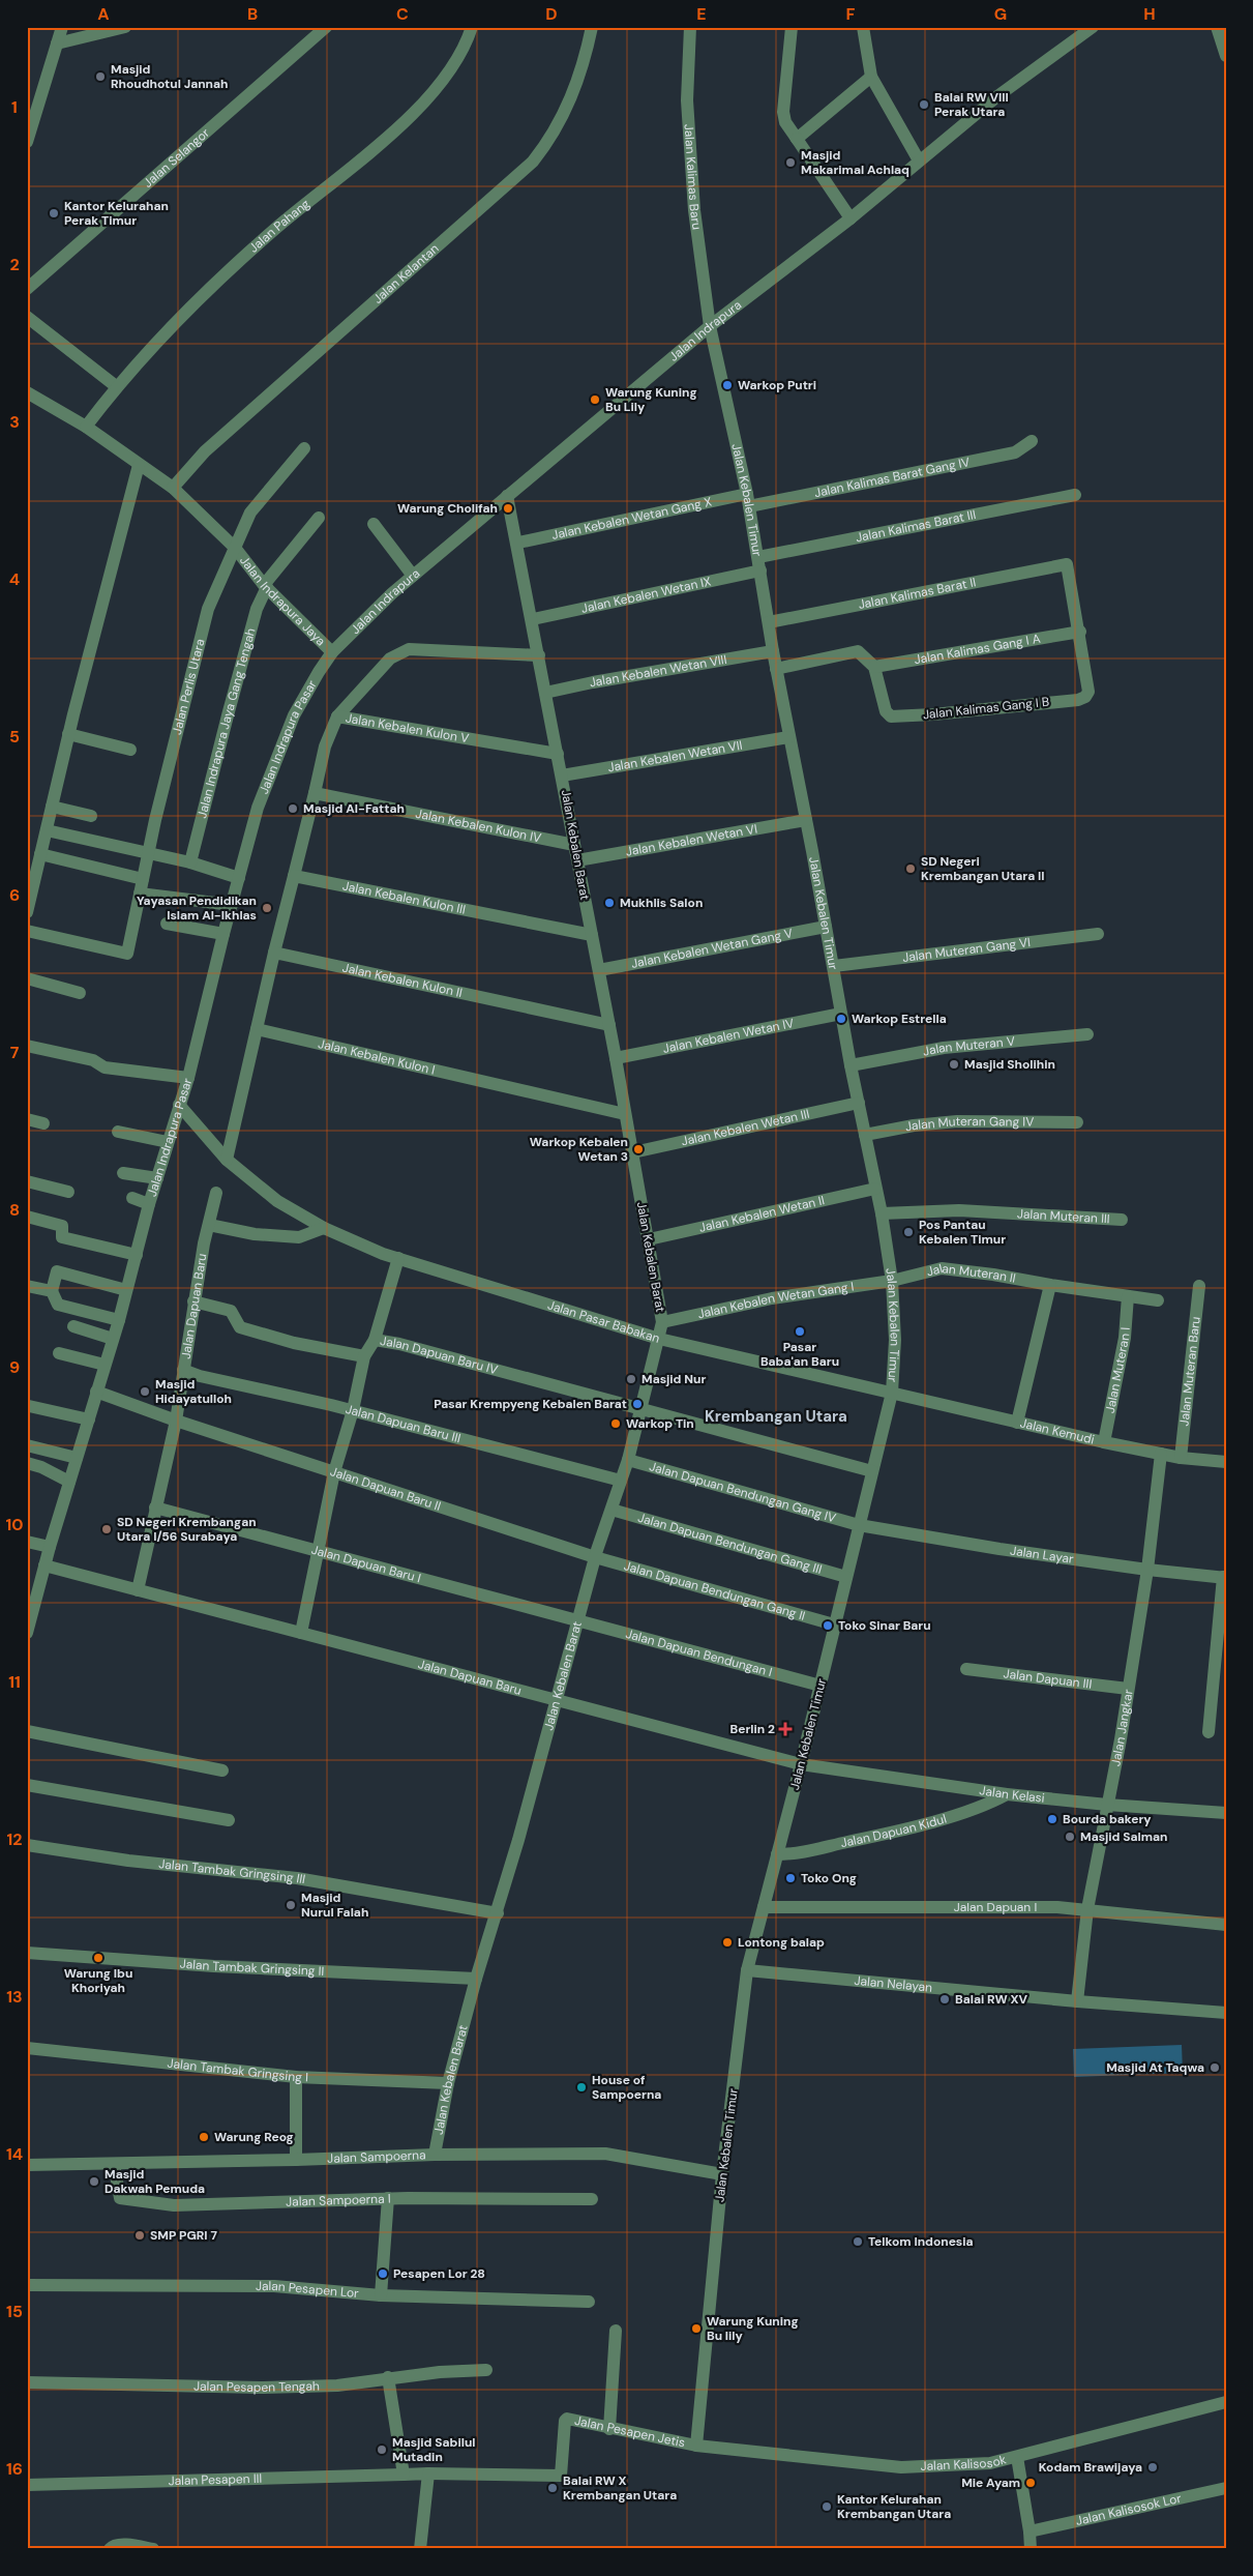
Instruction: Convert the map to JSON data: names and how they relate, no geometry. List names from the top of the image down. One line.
{"streets":{"street":["Jalan Selangor","Jalan Kalimas Baru","Jalan Pahang","Jalan Kelantan","Jalan Indrapura","Jalan Kalimas Barat Gang IV","Jalan Kebalen Timur","Jalan Kebalen Wetan Gang X","Jalan Kalimas Barat III","Jalan Kalimas Barat II","Jalan Kebalen Wetan IX","Jalan Indrapura Jaya","Jalan Kalimas Gang I A","Jalan Kebalen Wetan VIII","Jalan Perlis Utara","Jalan Kalimas Gang I B","Jalan Indrapura Jaya Gang Tengah","Jalan Kebalen Kulon V","Jalan Indrapura Pasar","Jalan Kebalen Wetan VII","Jalan Kebalen Kulon IV","Jalan Kebalen Wetan VI","Jalan Kebalen Barat","Jalan Kebalen Kulon III","Jalan Kebalen Wetan Gang V","Jalan Muteran Gang VI","Jalan Kebalen Kulon II","Jalan Kebalen Wetan IV","Jalan Muteran V","Jalan Kebalen Kulon I","Jalan Muteran Gang IV","Jalan Kebalen Wetan III","Jalan Kebalen Wetan II","Jalan Muteran III","Jalan Muteran II","Jalan Kebalen Wetan Gang I","Jalan Dapuan Baru","Jalan Pasar Babakan","Jalan Dapuan Baru IV","Jalan Muteran I","Jalan Muteran Baru","Jalan Dapuan Baru III","Jalan Kemudi","Jalan Dapuan Baru II","Jalan Dapuan Bendungan Gang IV","Jalan Dapuan Bendungan Gang III","Jalan Layar","Jalan Dapuan Baru I","Jalan Dapuan Bendungan Gang II","Jalan Dapuan Bendungan I","Jalan Dapuan III","Jalan Jangkar","Jalan Kelasi","Jalan Dapuan Kidul","Jalan Tambak Gringsing III","Jalan Dapuan I","Jalan Tambak Gringsing II","Jalan Nelayan","Jalan Tambak Gringsing I","Jalan Sampoerna","Jalan Sampoerna I","Jalan Pesapen Lor","Jalan Pesapen Tengah","Jalan Pesapen Jetis","Jalan Kalisosok","Jalan Pesapen III","Jalan Kalisosok Lor"]},"crossings":[["Jalan Kalimas Baru","Jalan Indrapura"],["Jalan Kalimas Baru","Jalan Kebalen Timur"],["Jalan Indrapura","Jalan Kebalen Timur"],["Jalan Indrapura","Jalan Indrapura Jaya"],["Jalan Indrapura","Jalan Indrapura Pasar"],["Jalan Indrapura","Jalan Kebalen Barat"],["Jalan Kalimas Barat Gang IV","Jalan Kebalen Timur"],["Jalan Kalimas Barat Gang IV","Jalan Kebalen Wetan Gang X"],["Jalan Kebalen Timur","Jalan Kebalen Wetan Gang X"],["Jalan Kebalen Timur","Jalan Kalimas Barat III"],["Jalan Kebalen Timur","Jalan Kalimas Barat II"],["Jalan Kebalen Timur","Jalan Kebalen Wetan IX"],["Jalan Kebalen Timur","Jalan Kebalen Wetan VIII"],["Jalan Kebalen Timur","Jalan Kebalen Wetan VII"],["Jalan Kebalen Timur","Jalan Kebalen Wetan VI"],["Jalan Kebalen Timur","Jalan Kebalen Wetan Gang V"],["Jalan Kebalen Timur","Jalan Muteran Gang VI"],["Jalan Kebalen Timur","Jalan Kebalen Wetan IV"],["Jalan Kebalen Timur","Jalan Muteran V"],["Jalan Kebalen Timur","Jalan Muteran Gang IV"],["Jalan Kebalen Timur","Jalan Kebalen Wetan III"],["Jalan Kebalen Timur","Jalan Kebalen Wetan II"],["Jalan Kebalen Timur","Jalan Muteran III"],["Jalan Kebalen Timur","Jalan Muteran II"],["Jalan Kebalen Timur","Jalan Kebalen Wetan Gang I"],["Jalan Kebalen Timur","Jalan Dapuan Baru"],["Jalan Kebalen Timur","Jalan Pasar Babakan"],["Jalan Kebalen Timur","Jalan Dapuan Baru IV"],["Jalan Kebalen Timur","Jalan Kemudi"],["Jalan Kebalen Timur","Jalan Dapuan Bendungan Gang IV"],["Jalan Kebalen Timur","Jalan Dapuan Bendungan Gang III"],["Jalan Kebalen Timur","Jalan Layar"],["Jalan Kebalen Timur","Jalan Dapuan Bendungan Gang II"],["Jalan Kebalen Timur","Jalan Dapuan Bendungan I"],["Jalan Kebalen Timur","Jalan Kelasi"],["Jalan Kebalen Timur","Jalan Dapuan Kidul"],["Jalan Kebalen Timur","Jalan Dapuan I"],["Jalan Kebalen Timur","Jalan Nelayan"],["Jalan Kebalen Timur","Jalan Sampoerna"],["Jalan Kebalen Timur","Jalan Pesapen Jetis"],["Jalan Kebalen Timur","Jalan Kalisosok"],["Jalan Kebalen Wetan Gang X","Jalan Kebalen Barat"],["Jalan Kalimas Barat II","Jalan Kalimas Gang I A"],["Jalan Kalimas Barat II","Jalan Kalimas Gang I B"],["Jalan Kebalen Wetan IX","Jalan Kebalen Barat"],["Jalan Indrapura Jaya","Jalan Perlis Utara"],["Jalan Indrapura Jaya","Jalan Indrapura Jaya Gang Tengah"],["Jalan Indrapura Jaya","Jalan Indrapura Pasar"],["Jalan Kalimas Gang I A","Jalan Kalimas Gang I B"],["Jalan Kebalen Wetan VIII","Jalan Kebalen Barat"],["Jalan Kebalen Kulon V","Jalan Kebalen Kulon IV"],["Jalan Kebalen Kulon V","Jalan Kebalen Barat"],["Jalan Indrapura Pasar","Jalan Dapuan Baru"],["Jalan Indrapura Pasar","Jalan Pasar Babakan"],["Jalan Kebalen Wetan VII","Jalan Kebalen Barat"],["Jalan Kebalen Kulon IV","Jalan Kebalen Barat"],["Jalan Kebalen Wetan VI","Jalan Kebalen Barat"],["Jalan Kebalen Barat","Jalan Kebalen Kulon III"],["Jalan Kebalen Barat","Jalan Kebalen Wetan Gang V"],["Jalan Kebalen Barat","Jalan Kebalen Kulon II"],["Jalan Kebalen Barat","Jalan Kebalen Wetan IV"],["Jalan Kebalen Barat","Jalan Kebalen Kulon I"],["Jalan Kebalen Barat","Jalan Kebalen Wetan III"],["Jalan Kebalen Barat","Jalan Kebalen Wetan II"],["Jalan Kebalen Barat","Jalan Kebalen Wetan Gang I"],["Jalan Kebalen Barat","Jalan Dapuan Baru"],["Jalan Kebalen Barat","Jalan Pasar Babakan"],["Jalan Kebalen Barat","Jalan Dapuan Baru IV"],["Jalan Kebalen Barat","Jalan Dapuan Baru III"],["Jalan Kebalen Barat","Jalan Dapuan Baru II"],["Jalan Kebalen Barat","Jalan Dapuan Bendungan Gang IV"],["Jalan Kebalen Barat","Jalan Dapuan Bendungan Gang III"],["Jalan Kebalen Barat","Jalan Dapuan Baru I"],["Jalan Kebalen Barat","Jalan Dapuan Bendungan Gang II"],["Jalan Kebalen Barat","Jalan Dapuan Bendungan I"],["Jalan Kebalen Barat","Jalan Tambak Gringsing III"],["Jalan Kebalen Barat","Jalan Tambak Gringsing II"],["Jalan Kebalen Barat","Jalan Tambak Gringsing I"],["Jalan Kebalen Barat","Jalan Sampoerna"],["Jalan Muteran II","Jalan Kebalen Wetan Gang I"],["Jalan Muteran II","Jalan Muteran I"],["Jalan Dapuan Baru","Jalan Dapuan Baru IV"],["Jalan Dapuan Baru","Jalan Dapuan Baru III"],["Jalan Dapuan Baru","Jalan Dapuan Baru II"],["Jalan Dapuan Baru","Jalan Dapuan Baru I"],["Jalan Dapuan Baru","Jalan Kelasi"],["Jalan Pasar Babakan","Jalan Kemudi"],["Jalan Muteran I","Jalan Kemudi"],["Jalan Muteran Baru","Jalan Kemudi"],["Jalan Kemudi","Jalan Jangkar"],["Jalan Dapuan Baru II","Jalan Dapuan Bendungan Gang II"],["Jalan Dapuan Bendungan Gang IV","Jalan Layar"],["Jalan Layar","Jalan Jangkar"],["Jalan Dapuan Baru I","Jalan Dapuan Bendungan I"],["Jalan Dapuan III","Jalan Jangkar"],["Jalan Jangkar","Jalan Kelasi"],["Jalan Jangkar","Jalan Dapuan I"],["Jalan Jangkar","Jalan Nelayan"],["Jalan Kelasi","Jalan Dapuan Kidul"],["Jalan Sampoerna","Jalan Sampoerna I"],["Jalan Pesapen Jetis","Jalan Kalisosok"],["Jalan Pesapen Jetis","Jalan Pesapen III"]],"districts":["Krembangan Utara"],"places":{"other":["Masjid Rhoudhotul Jannah","Balai RW VIII Perak Utara","Masjid Makarimal Achlaq","Kantor Kelurahan Perak Timur","Warkop Putri","Warung Kuning Bu Lily","Warung Cholifah","Masjid Al-Fattah","SD Negeri Krembangan Utara II","Mukhlis Salon","Yayasan Pendidikan Islam Al-Ikhlas","Warkop Estrella","Masjid Sholihin","Warkop Kebalen Wetan 3","Pos Pantau Kebalen Timur","Pasar Baba'an Baru","Masjid Nur","Masjid Hidayatulloh","Pasar Krempyeng Kebalen Barat","Warkop Tin","SD Negeri Krembangan Utara I/56 Surabaya","Toko Sinar Baru","Bourda bakery","Masjid Salman","Toko Ong","Masjid Nurul Falah","Lontong balap","Warung Ibu Khoriyah","Balai RW XV","Masjid At Taqwa","House of Sampoerna","Warung Reog","Masjid Dakwah Pemuda","SMP PGRI 7","Telkom Indonesia","Pesapen Lor 28","Warung Kuning Bu lily","Masjid Sabilul Mutadin","Kodam Brawijaya","Mie Ayam","Balai RW X Krembangan Utara","Kantor Kelurahan Krembangan Utara"],"health":["Berlin 2"]},"grid":{"columns":["A","B","C","D","E","F","G","H"],"rows":["1","2","3","4","5","6","7","8","9","10","11","12","13","14","15","16"]}}
